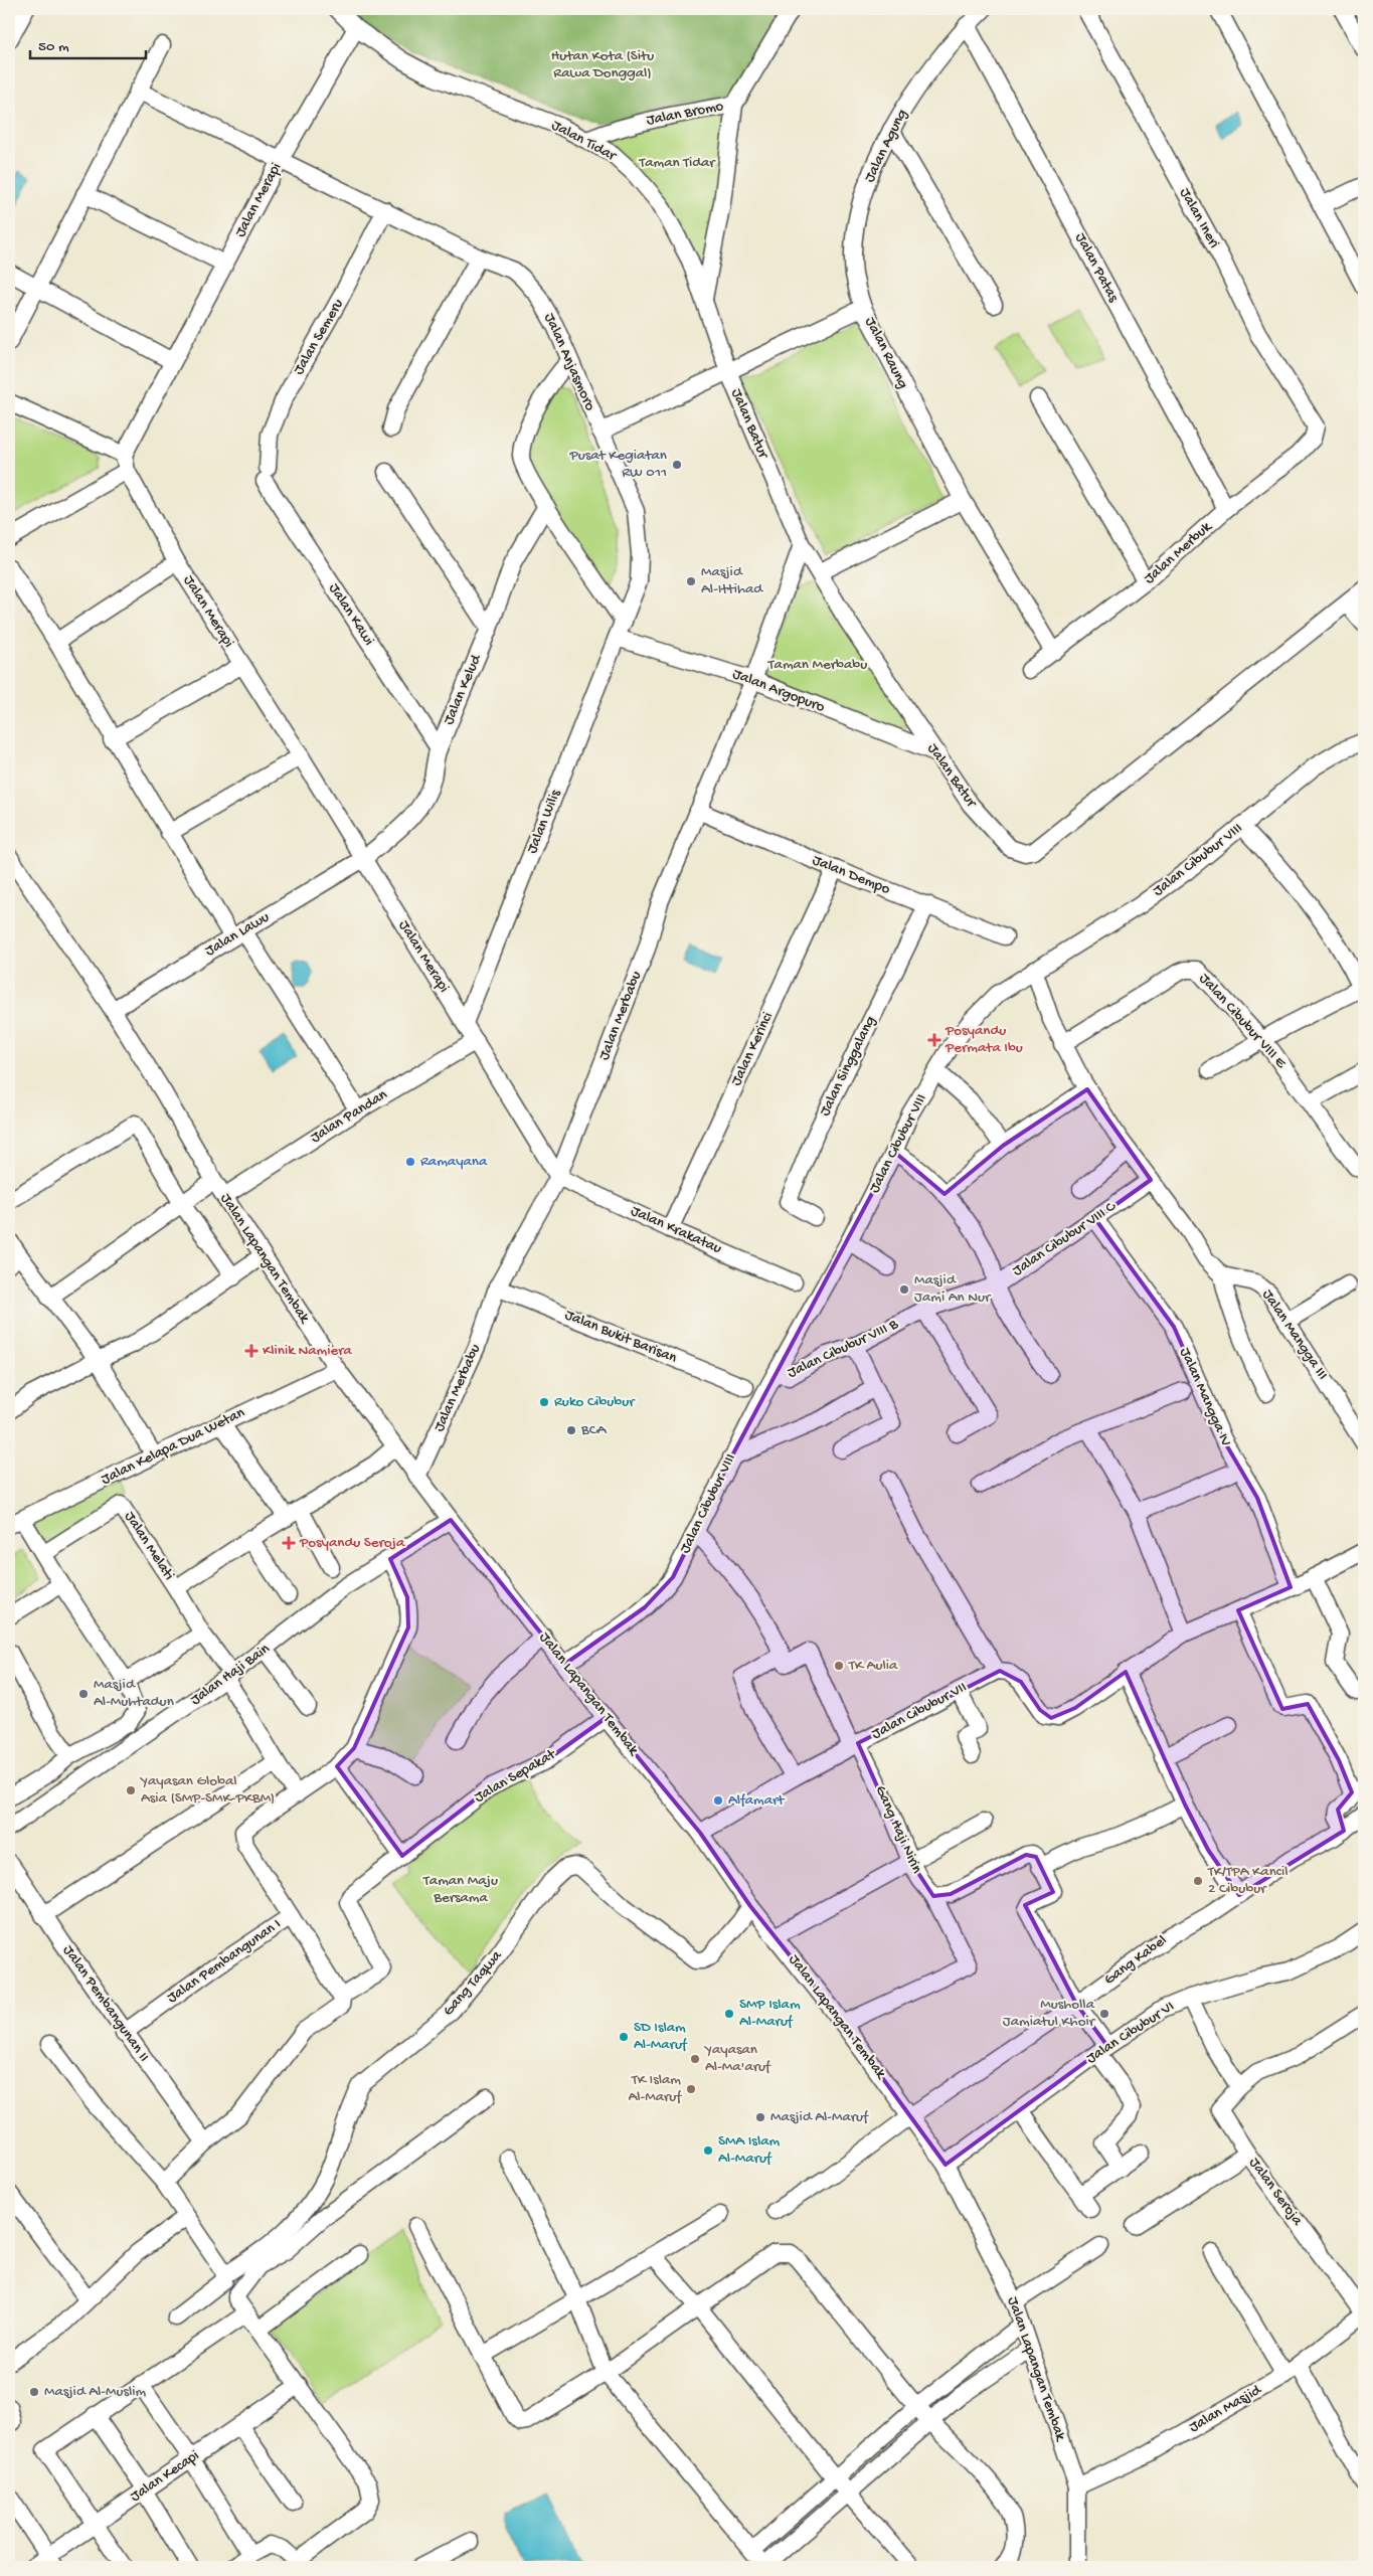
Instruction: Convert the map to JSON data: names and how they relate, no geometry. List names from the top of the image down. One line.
{"streets":{"street":["Jalan Bromo","Jalan Tidar","Jalan Agung","Jalan Merapi","Jalan Ineri","Jalan Patas","Jalan Semeru","Jalan Raung","Jalan Anjasmoro","Jalan Batur","Jalan Merbuk","Jalan Kawi","Jalan Kelud","Jalan Argopuro","Jalan Wilis","Jalan Cibubur VIII","Jalan Dempo","Jalan Lawu","Jalan Merbabu","Jalan Cibubur VIII E","Jalan Kerinci","Jalan Singgalang","Jalan Pandan","Jalan Krakatau","Jalan Cibubur VIII C","Jalan Lapangan Tembak","Jalan Mangga III","Jalan Bukit Barisan","Jalan Cibubur VIII B","Jalan Mangga IV","Jalan Kelapa Dua Wetan","Jalan Melati","Jalan Haji Bain","Jalan Cibubur VII","Jalan Sepakat","Gang Haji Nirin","Gang Kabel","Jalan Pembangunan I","Gang Taqwa","Jalan Pembangunan II","Jalan Cibubur VI","Jalan Seroja","Jalan Masjid","Jalan Kecapi"]},"crossings":[["Jalan Bromo","Jalan Tidar"],["Jalan Tidar","Jalan Merapi"],["Jalan Tidar","Jalan Batur"],["Jalan Agung","Jalan Patas"],["Jalan Agung","Jalan Raung"],["Jalan Merapi","Jalan Anjasmoro"],["Jalan Merapi","Jalan Kelud"],["Jalan Merapi","Jalan Wilis"],["Jalan Merapi","Jalan Lawu"],["Jalan Merapi","Jalan Merbabu"],["Jalan Merapi","Jalan Pandan"],["Jalan Merapi","Jalan Krakatau"],["Jalan Ineri","Jalan Merbuk"],["Jalan Patas","Jalan Merbuk"],["Jalan Semeru","Jalan Anjasmoro"],["Jalan Semeru","Jalan Kawi"],["Jalan Raung","Jalan Anjasmoro"],["Jalan Raung","Jalan Batur"],["Jalan Raung","Jalan Merbuk"],["Jalan Anjasmoro","Jalan Wilis"],["Jalan Batur","Jalan Argopuro"],["Jalan Batur","Jalan Merbabu"],["Jalan Kawi","Jalan Kelud"],["Jalan Kelud","Jalan Lawu"],["Jalan Argopuro","Jalan Wilis"],["Jalan Argopuro","Jalan Merbabu"],["Jalan Cibubur VIII","Jalan Cibubur VIII C"],["Jalan Cibubur VIII","Jalan Lapangan Tembak"],["Jalan Cibubur VIII","Jalan Cibubur VIII B"],["Jalan Dempo","Jalan Merbabu"],["Jalan Dempo","Jalan Kerinci"],["Jalan Dempo","Jalan Singgalang"],["Jalan Lawu","Jalan Lapangan Tembak"],["Jalan Merbabu","Jalan Krakatau"],["Jalan Merbabu","Jalan Lapangan Tembak"],["Jalan Merbabu","Jalan Bukit Barisan"],["Jalan Kerinci","Jalan Krakatau"],["Jalan Pandan","Jalan Lapangan Tembak"],["Jalan Cibubur VIII C","Jalan Cibubur VIII B"],["Jalan Cibubur VIII C","Jalan Mangga IV"],["Jalan Lapangan Tembak","Jalan Kelapa Dua Wetan"],["Jalan Lapangan Tembak","Jalan Haji Bain"],["Jalan Lapangan Tembak","Jalan Cibubur VII"],["Jalan Lapangan Tembak","Jalan Sepakat"],["Jalan Lapangan Tembak","Gang Haji Nirin"],["Jalan Lapangan Tembak","Gang Kabel"],["Jalan Lapangan Tembak","Gang Taqwa"],["Jalan Lapangan Tembak","Jalan Cibubur VI"],["Jalan Lapangan Tembak","Jalan Masjid"],["Jalan Melati","Jalan Haji Bain"],["Jalan Haji Bain","Jalan Pembangunan I"],["Jalan Cibubur VII","Gang Haji Nirin"],["Jalan Pembangunan I","Jalan Pembangunan II"],["Jalan Seroja","Jalan Masjid"]],"parks":["Hutan Kota (Situ Rawa Donggal)","Taman Tidar","Taman Merbabu","Taman Maju Bersama"],"places":{"other":["Pusat Kegiatan RW 011","Masjid Al-Ittihad","Ramayana","Masjid Jami An Nur","Ruko Cibubur","BCA","TK Aulia","Masjid Al-Muhtadun","Yayasan Global Asia (SMP-SMK-PKBM)","Alfamart","TK/TPA Kancil 2 Cibubur","SMP Islam Al-Maruf","Musholla Jamiatul Khoir","SD Islam Al-Maruf","Yayasan Al-Ma'aruf","TK Islam Al-Maruf","Masjid Al-Maruf","SMA Islam Al-Maruf","Masjid Al-Muslim"],"health":["Posyandu Permata Ibu","Klinik Namiera","Posyandu Seroja"]},"scale_bar":"50 m"}
